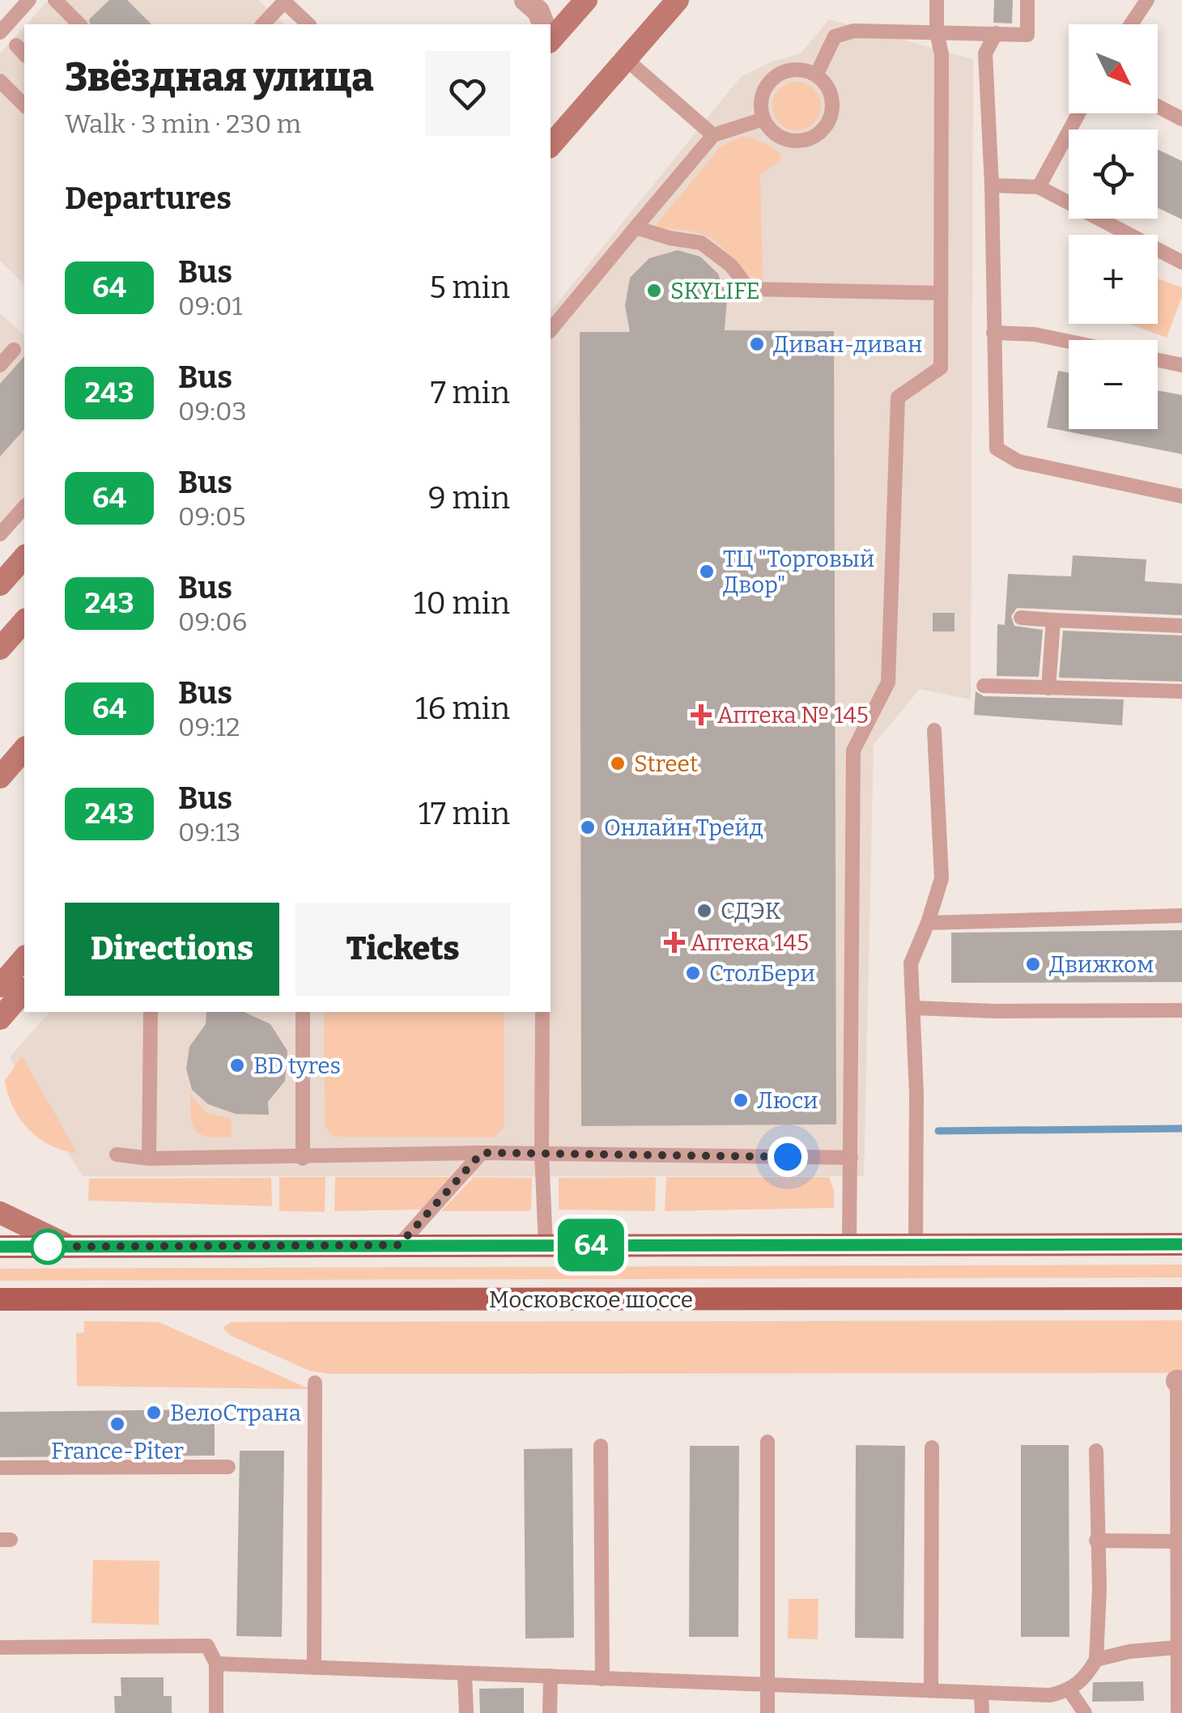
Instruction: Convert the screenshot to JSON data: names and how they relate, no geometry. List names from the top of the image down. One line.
{"streets":{"main road":["Московское шоссе"]},"places":{"other":["SKYLIFE","Диван-диван","ТЦ \"Торговый Двор\"","Street","Онлайн Трейд","СДЭК","Движком","СтолБери","BD tyres","Люси","ВелоСтрана","France-Piter"],"health":["Аптека № 145","Аптека 145"]},"lines":["bus line 64"],"north":"bottom right","page":{"on_map":"64","map_buttons":["+","−"],"heading":[["Звёздная улица","Walk · 3 min · 230 m"],"Departures"],"list":[{"mark":"64","name":"Bus","note":"09:01","value":"5 min"},{"mark":"243","name":"Bus","note":"09:03","value":"7 min"},{"mark":"64","name":"Bus","note":"09:05","value":"9 min"},{"mark":"243","name":"Bus","note":"09:06","value":"10 min"},{"mark":"64","name":"Bus","note":"09:12","value":"16 min"},{"mark":"243","name":"Bus","note":"09:13","value":"17 min"}],"buttons":["Directions","Tickets"]}}
